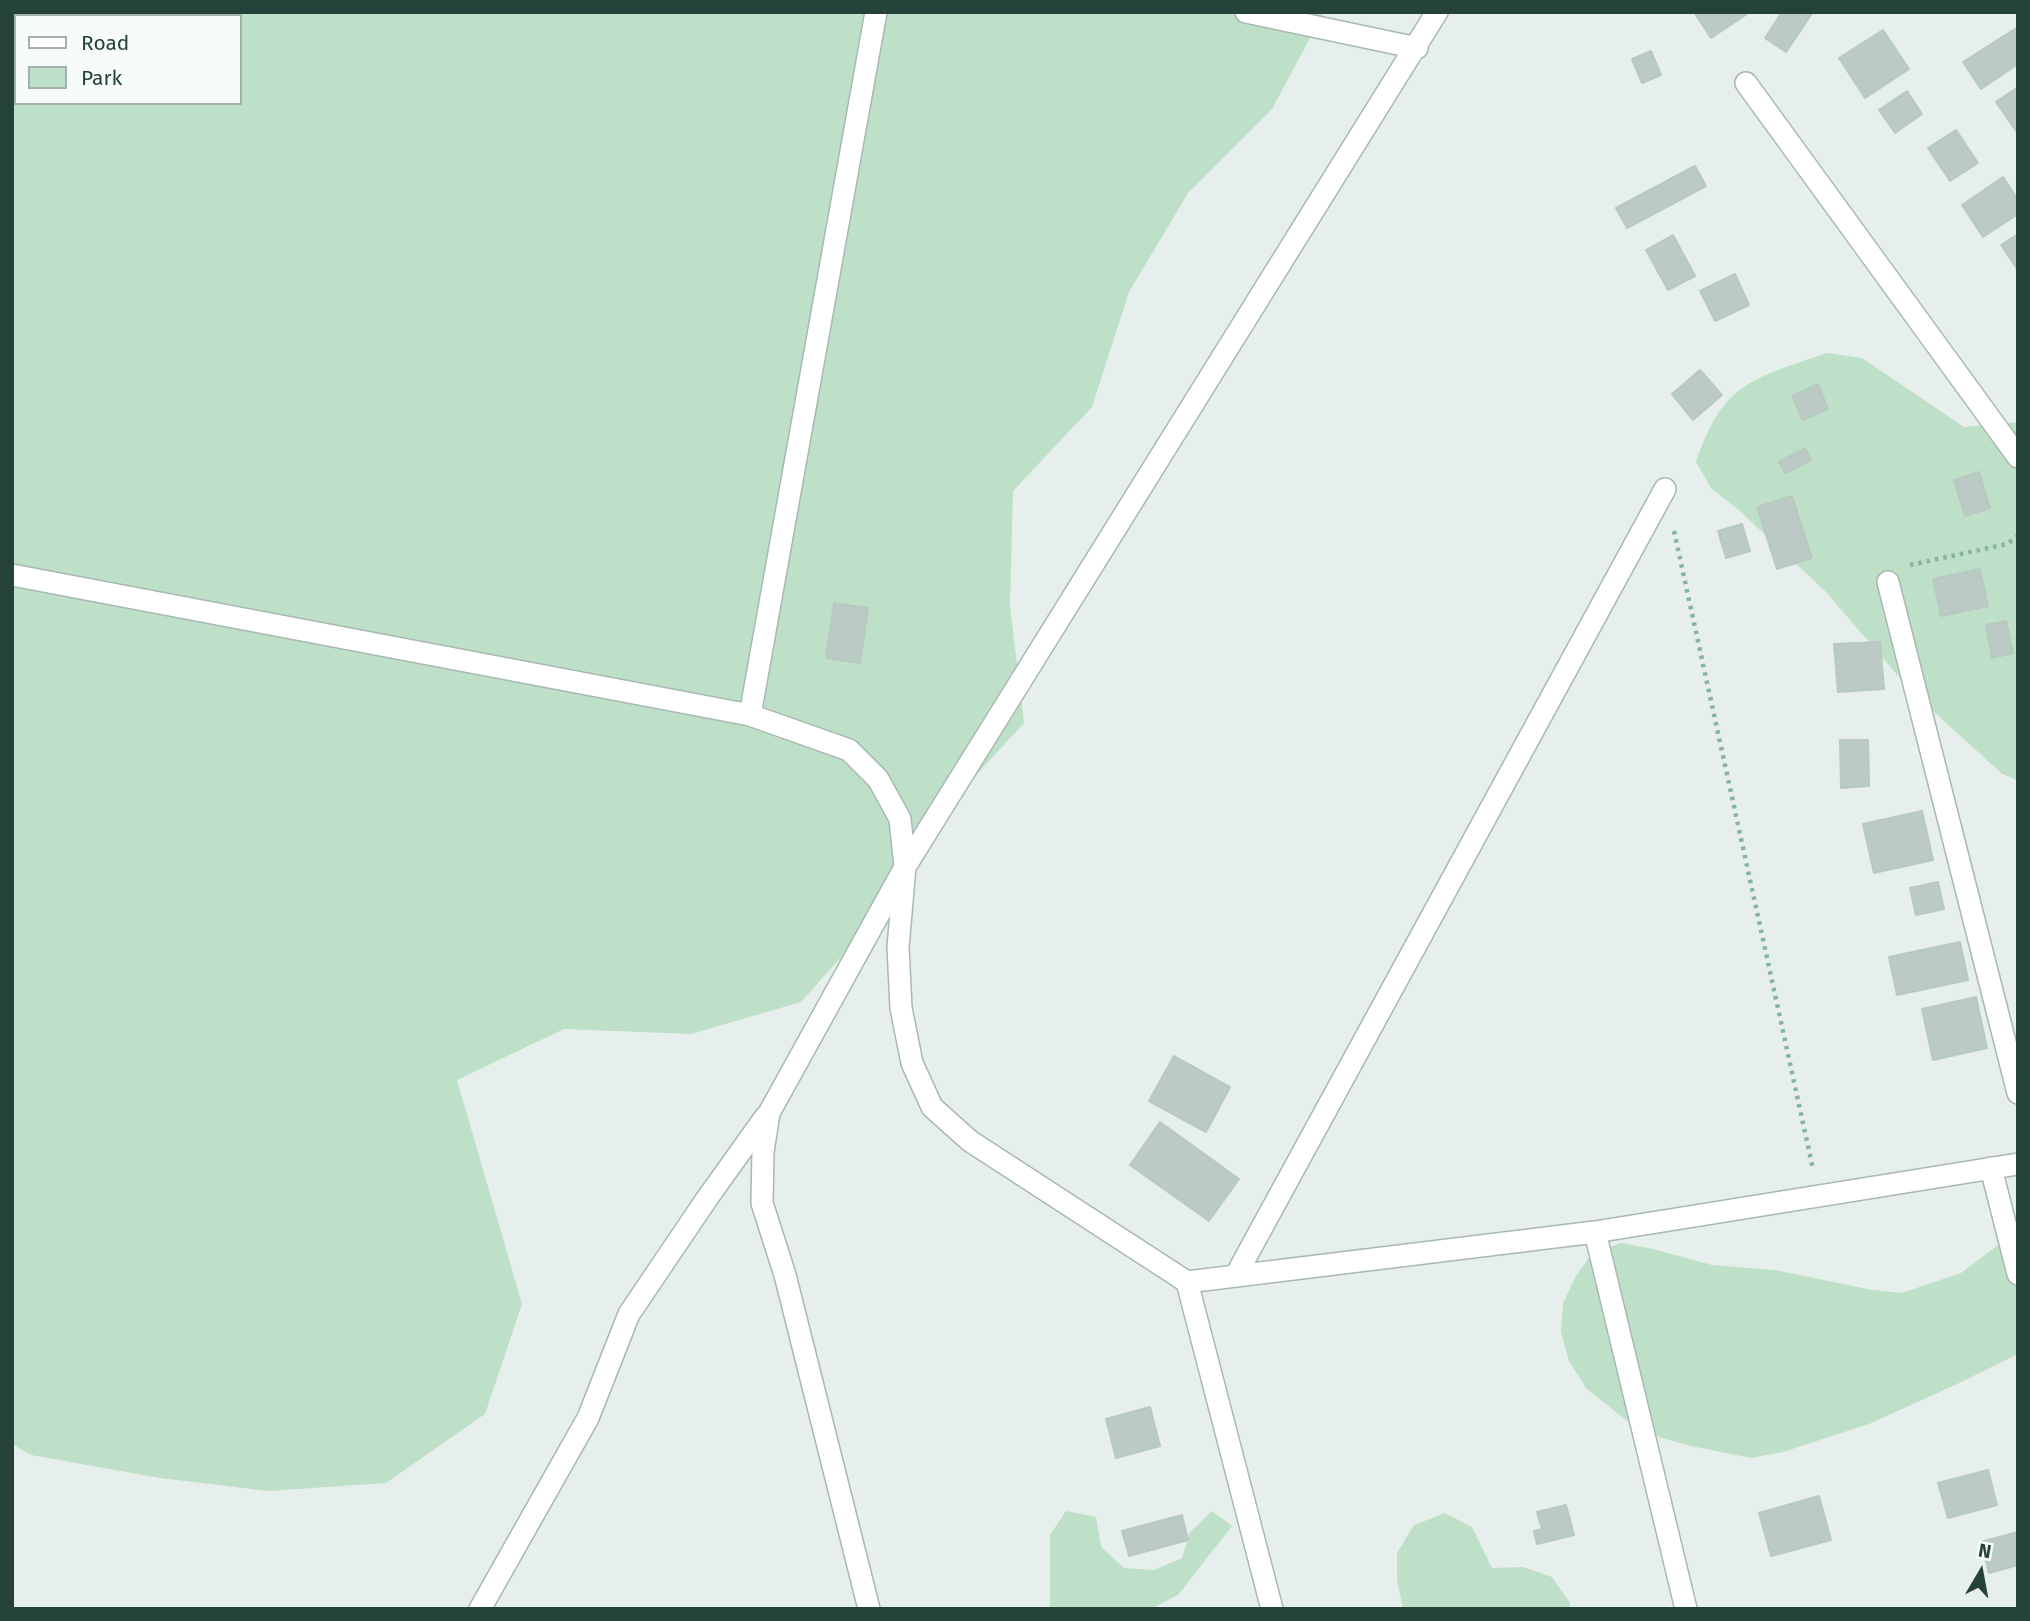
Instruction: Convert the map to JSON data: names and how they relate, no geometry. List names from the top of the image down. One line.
{"legend":["Road","Park"],"north":"top"}
